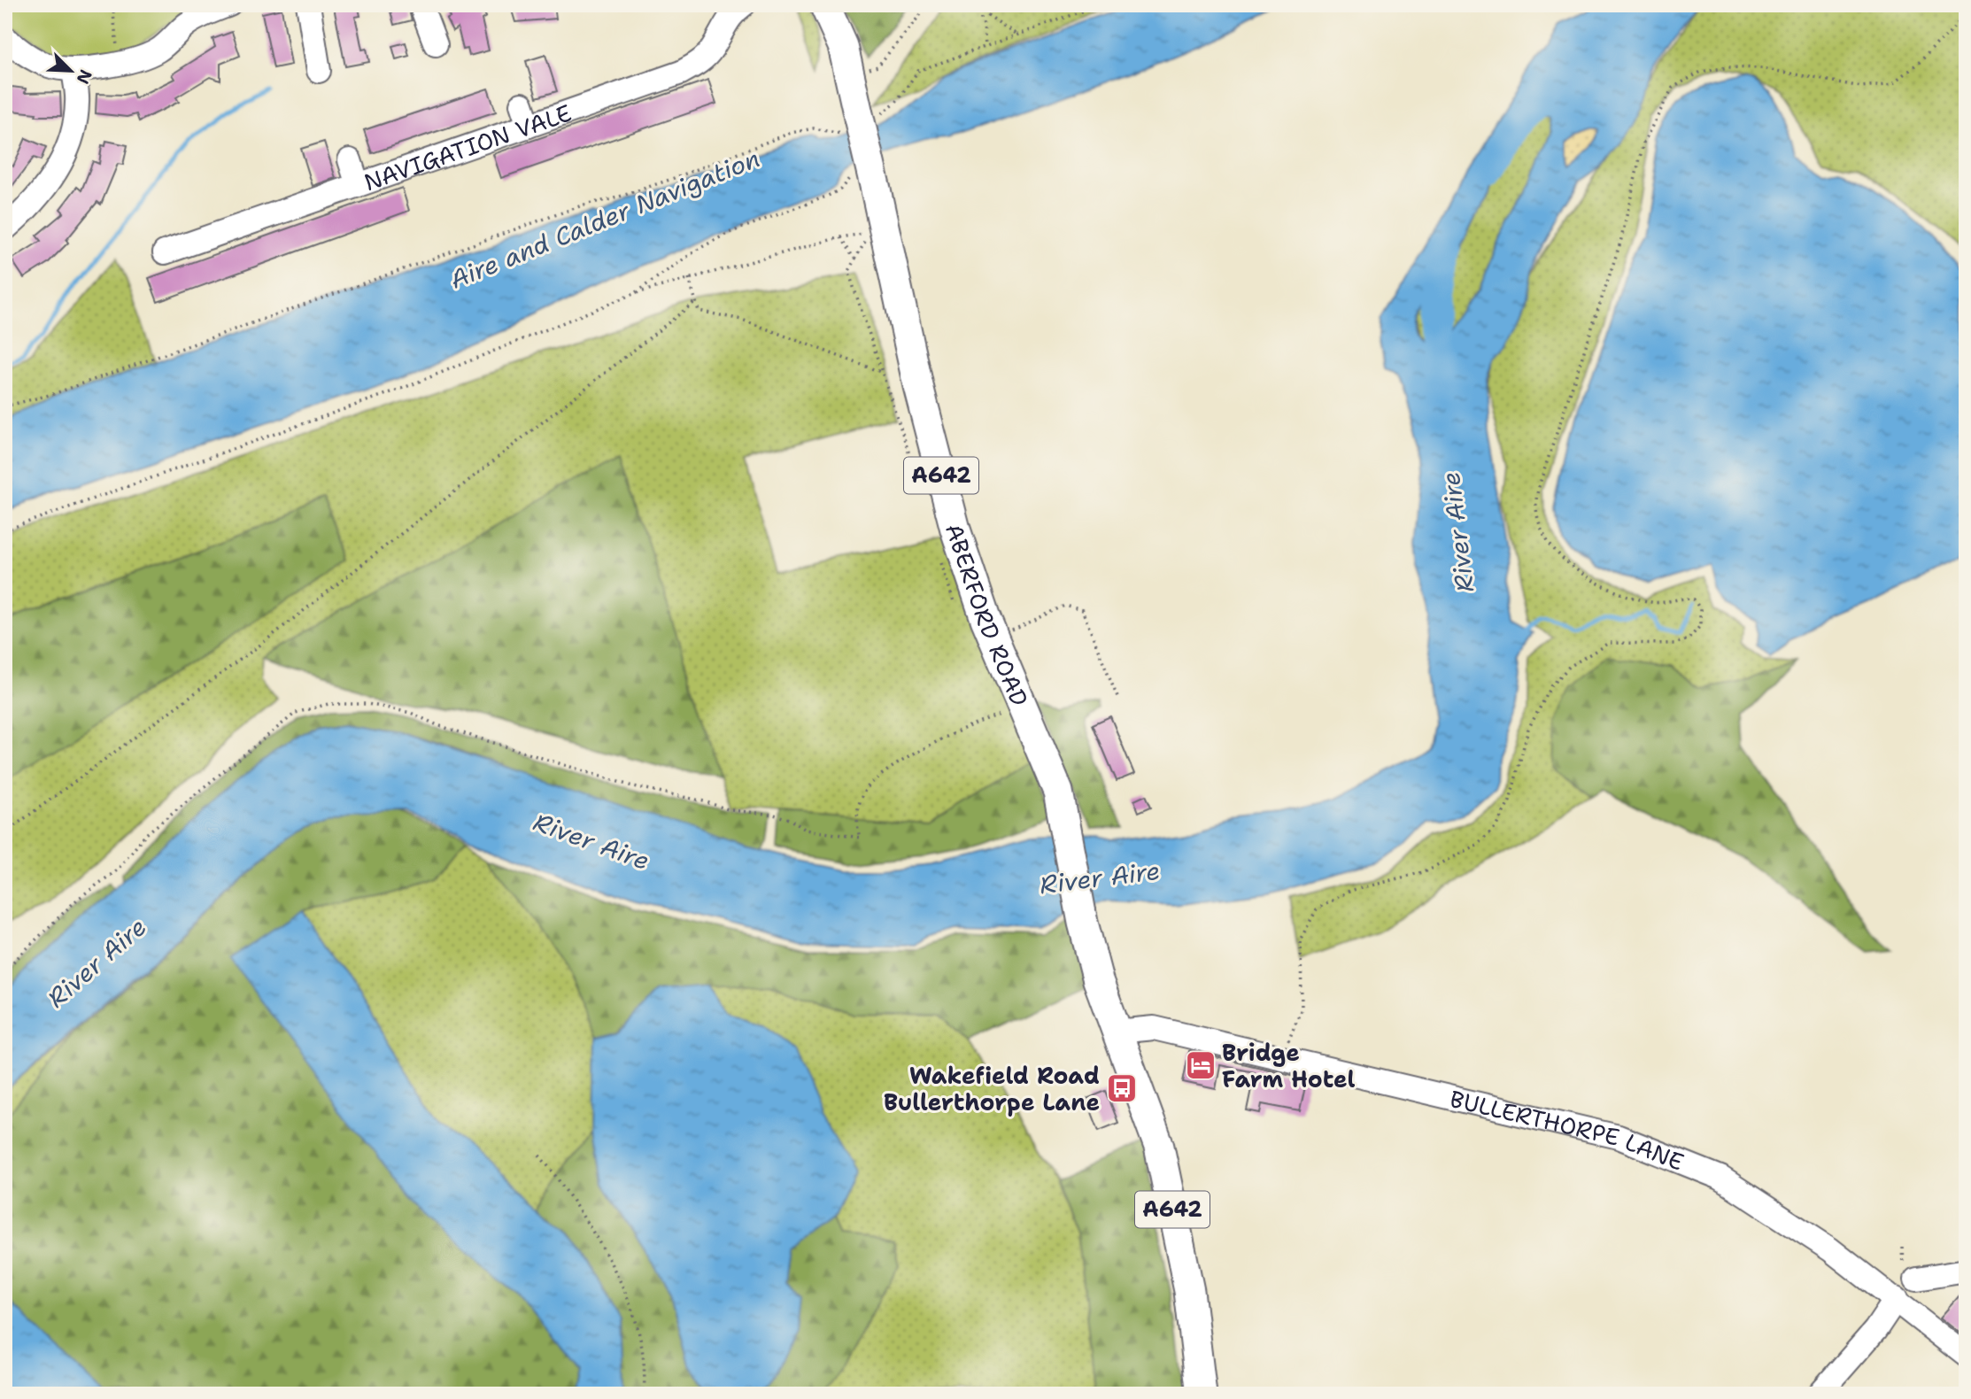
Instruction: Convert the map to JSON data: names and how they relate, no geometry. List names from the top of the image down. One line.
{"streets":{"main road":["A642","ABERFORD ROAD"],"street":["NAVIGATION VALE","BULLERTHORPE LANE"]},"crossings":[["A642","ABERFORD ROAD"],["A642","BULLERTHORPE LANE"],["ABERFORD ROAD","BULLERTHORPE LANE"]],"water":["Aire and Calder Navigation","River Aire"],"places":{"hotel":["Bridge Farm Hotel"],"bus stop":["Wakefield Road Bullerthorpe Lane"]},"north":"bottom right"}
